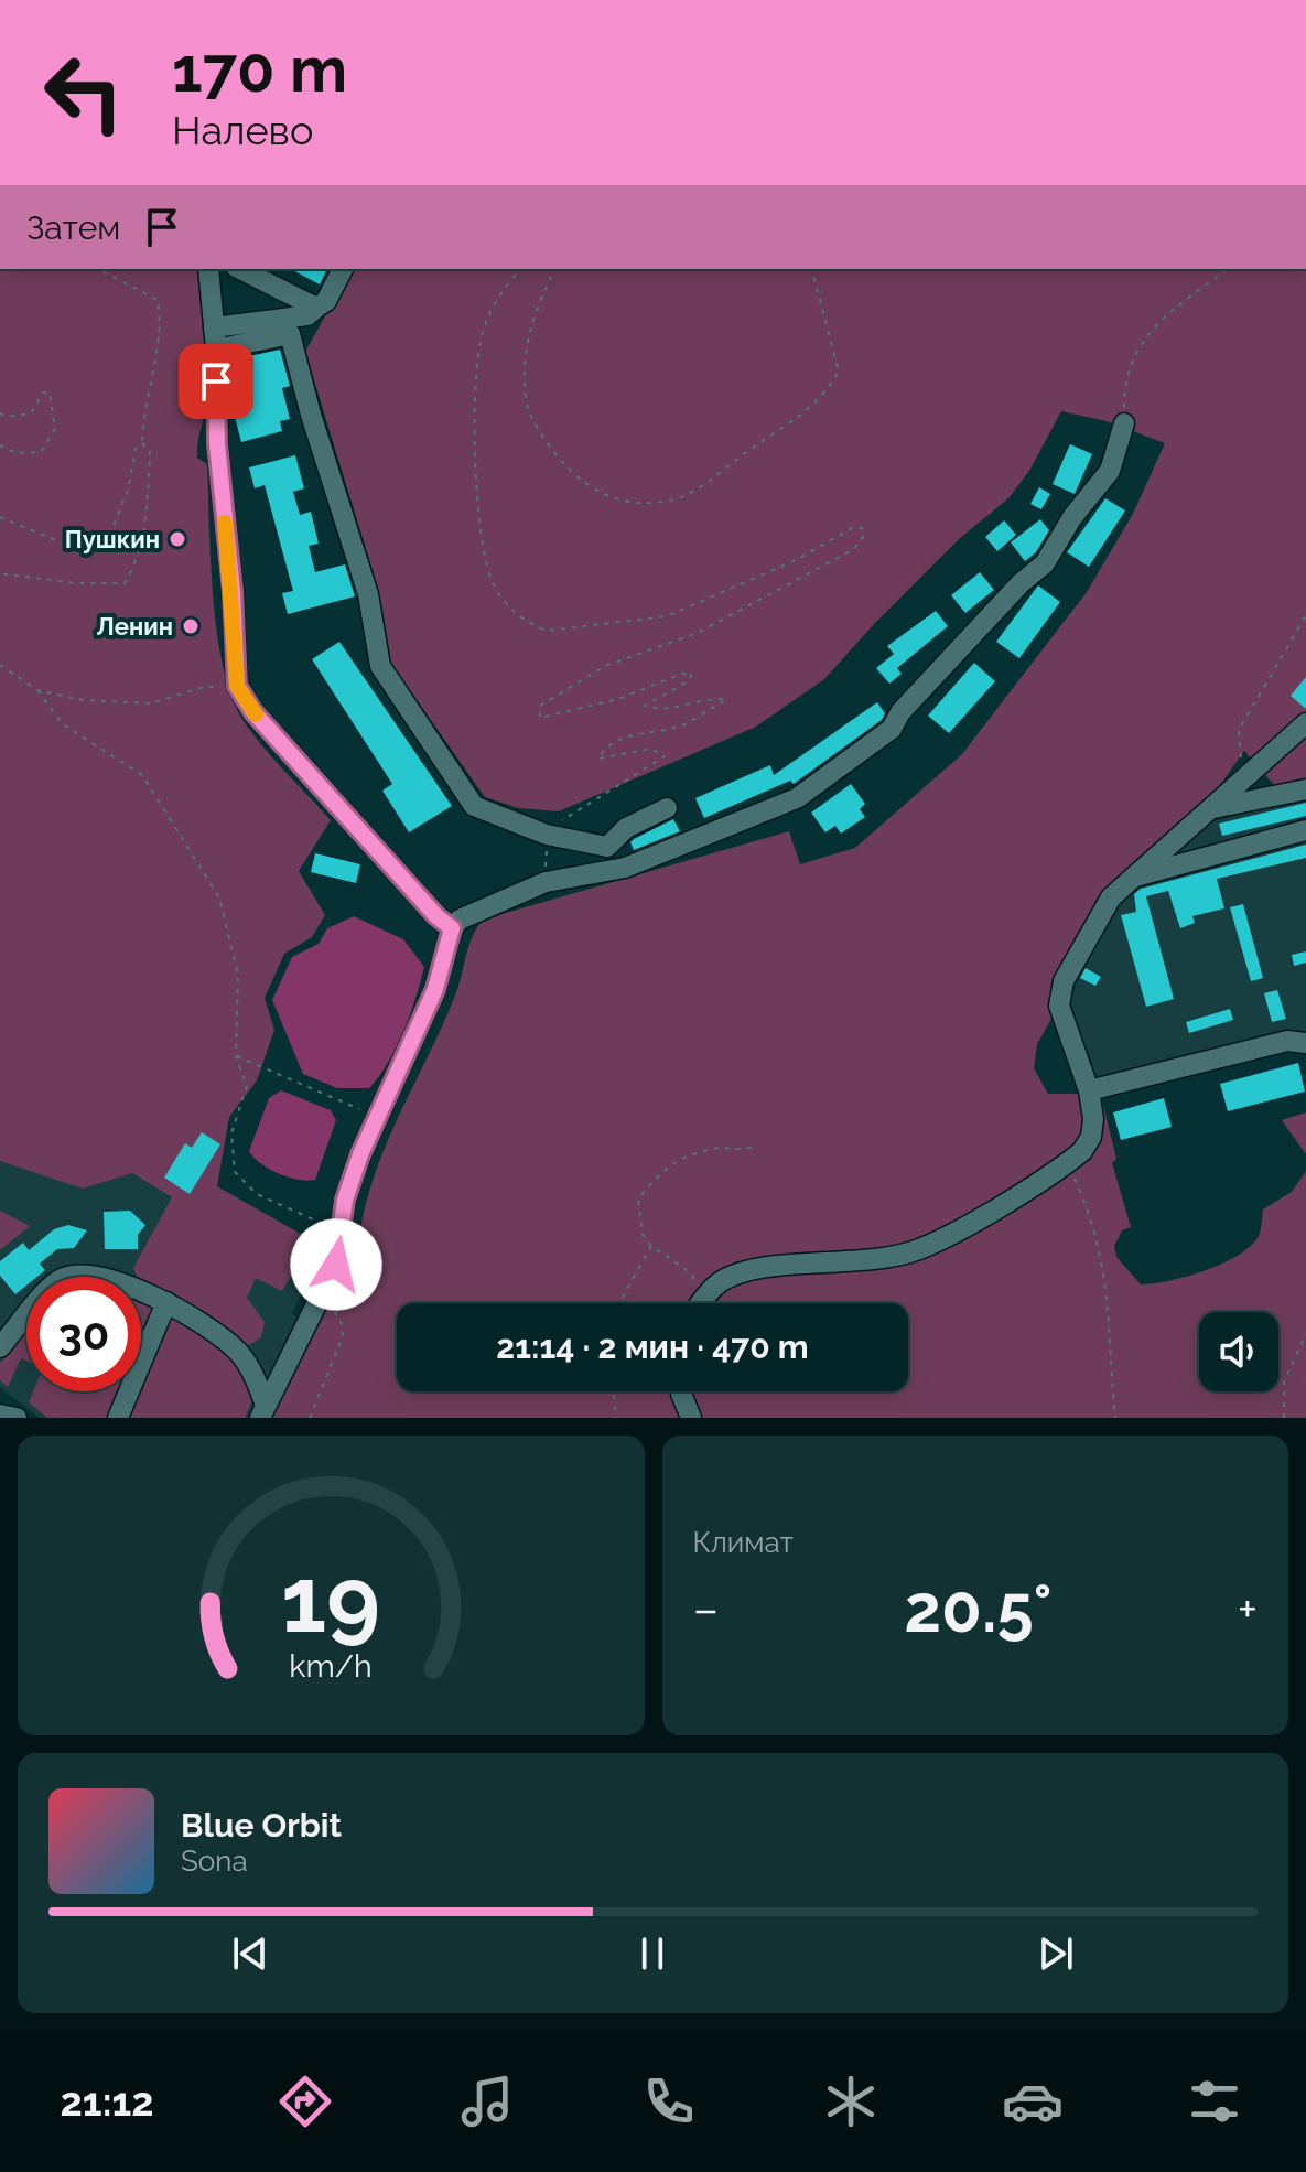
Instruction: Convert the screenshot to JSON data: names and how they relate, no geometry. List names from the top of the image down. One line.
{"places":["Пушкин","Ленин"],"page":{"turn":["170 m","Налево"],"then":"Затем","limit":"30","trip":"21:14 · 2 мин · 470 m","tile":"Климат","heat":["−","20.5°","+"],"song":["Blue Orbit","Sona"],"tabs":"21:12","gauge":["19","km/h"]}}
